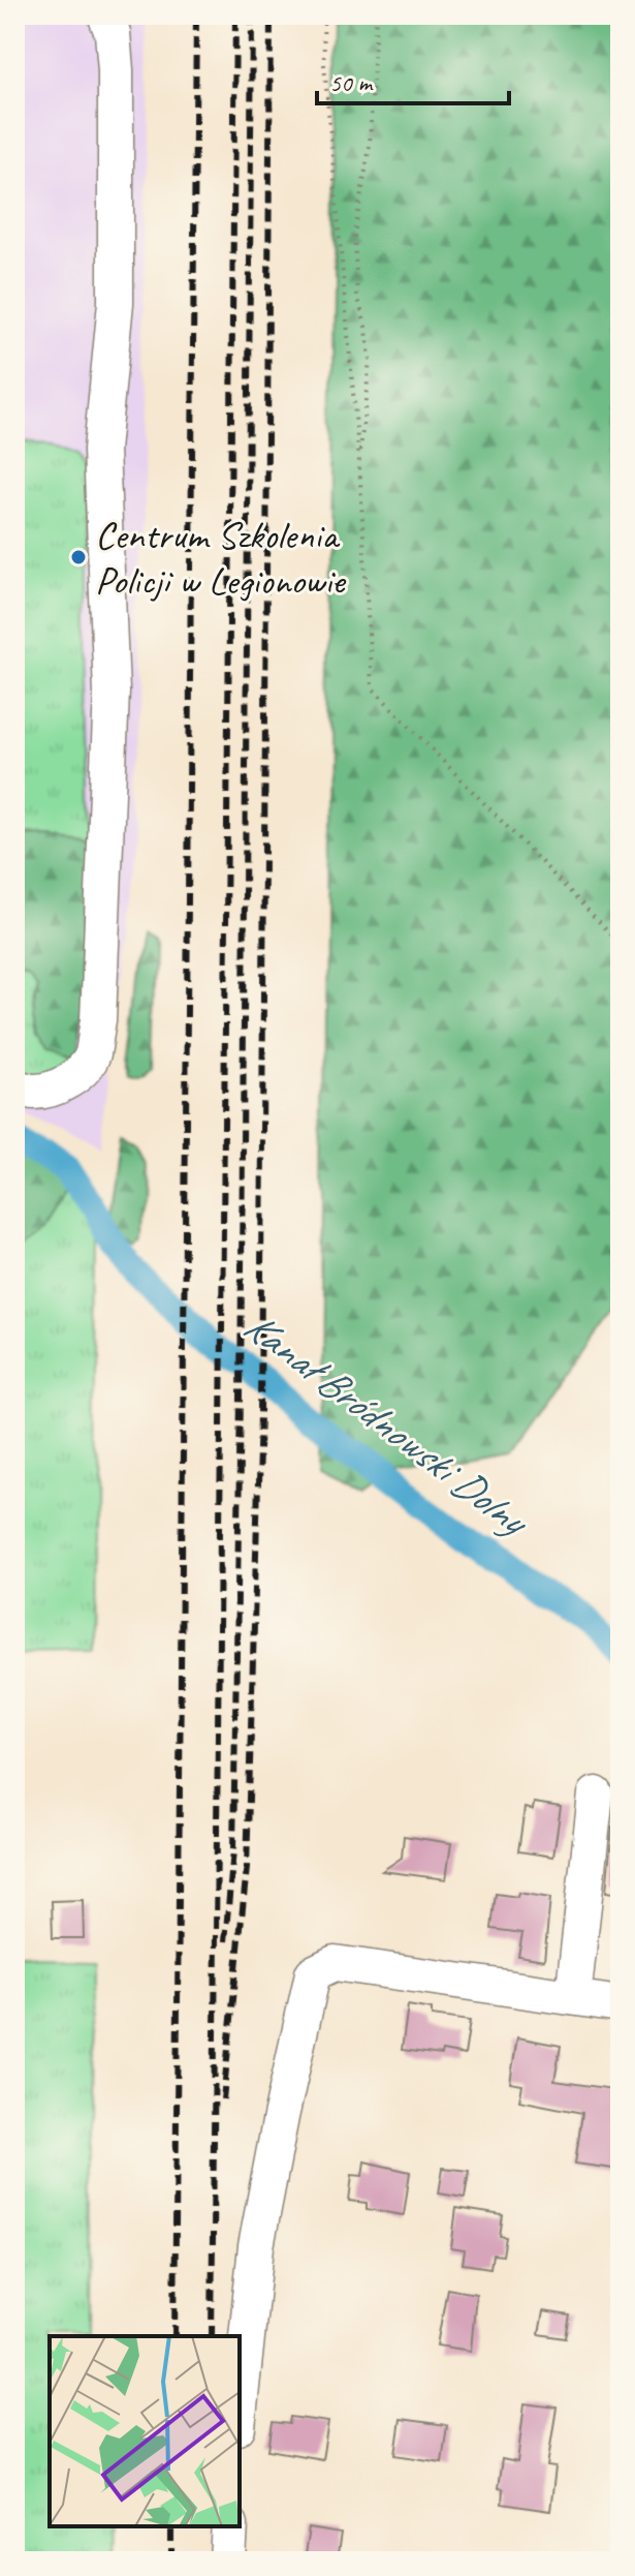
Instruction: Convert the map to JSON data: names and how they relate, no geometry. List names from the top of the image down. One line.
{"water":["Kanał Bródnowski Dolny"],"places":["Centrum Szkolenia Policji w Legionowie"],"scale_bar":"50 m"}
